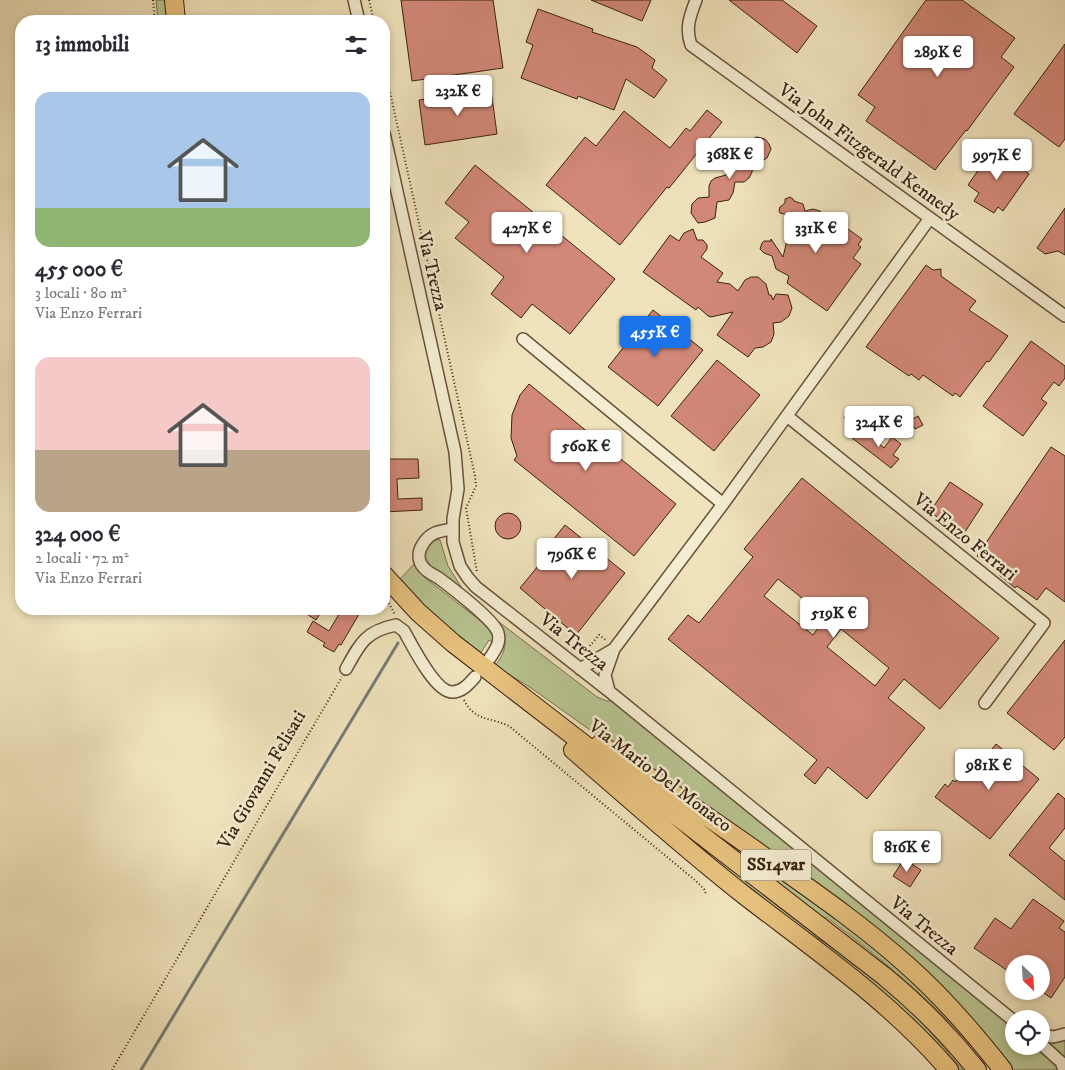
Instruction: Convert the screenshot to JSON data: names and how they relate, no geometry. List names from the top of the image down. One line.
{"streets":{"highway":["Via Mario Del Monaco","SS14var"],"street":["Via John Fitzgerald Kennedy","Via Trezza","Via Enzo Ferrari"],"path":["Via Giovanni Felisati"]},"crossings":[["Via Mario Del Monaco","SS14var"]],"north":"bottom right","page":{"heading":"13 immobili","price":["289K €","232K €","368K €","997K €","427K €","331K €","455K €","324K €","560K €","796K €","519K €","981K €","816K €"],"list":[{"name":"455 000 €","note":"3 locali · 80 m² · Via Enzo Ferrari"},{"name":"324 000 €","note":"2 locali · 72 m² · Via Enzo Ferrari"}]}}
